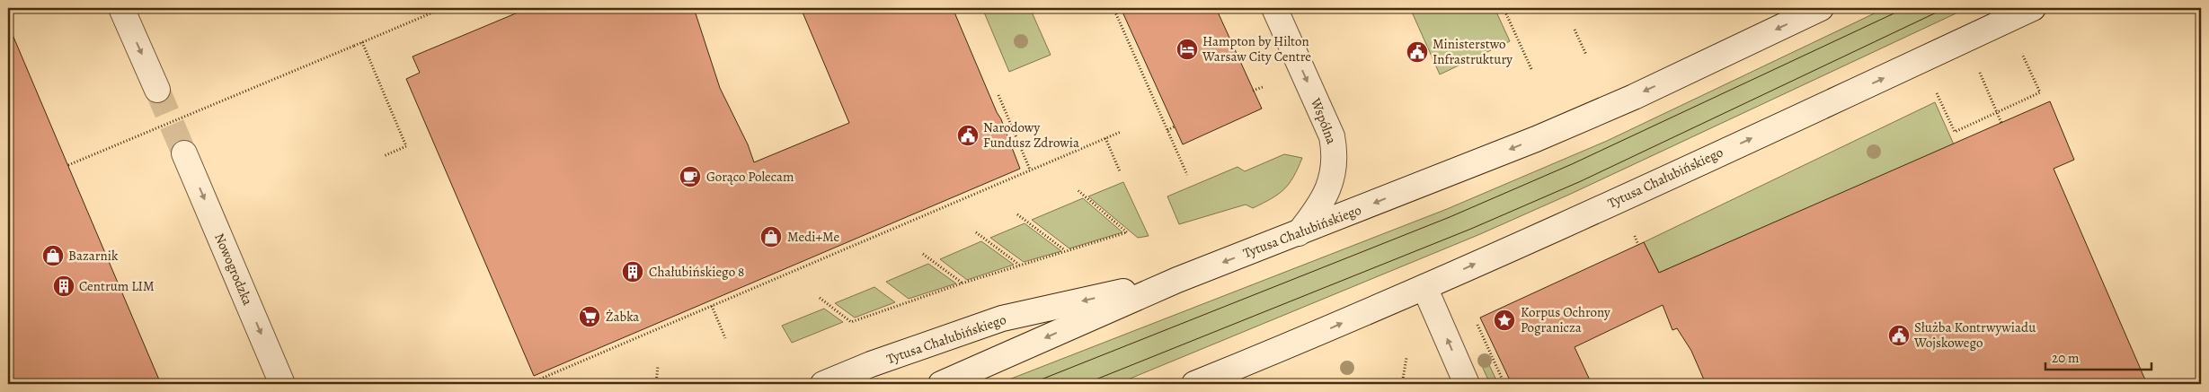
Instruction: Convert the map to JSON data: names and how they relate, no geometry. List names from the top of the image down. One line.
{"streets":{"main road":["Wspólna","Tytusa Chałubińskiego","Nowogrodzka"]},"crossings":[["Wspólna","Tytusa Chałubińskiego"]],"one_way":["Nowogrodzka"],"places":{"hotel":["Hampton by Hilton Warsaw City Centre"],"public building":["Ministerstwo Infrastruktury","Narodowy Fundusz Zdrowia","Służba Kontrwywiadu Wojskowego"],"cafe":["Gorąco Polecam"],"shop":["Medi+Me","Bazarnik"],"building":["Chałubińskiego 8","Centrum LIM"],"supermarket":["Żabka"],"place":["Korpus Ochrony Pogranicza"]},"scale_bar":"20 m"}
